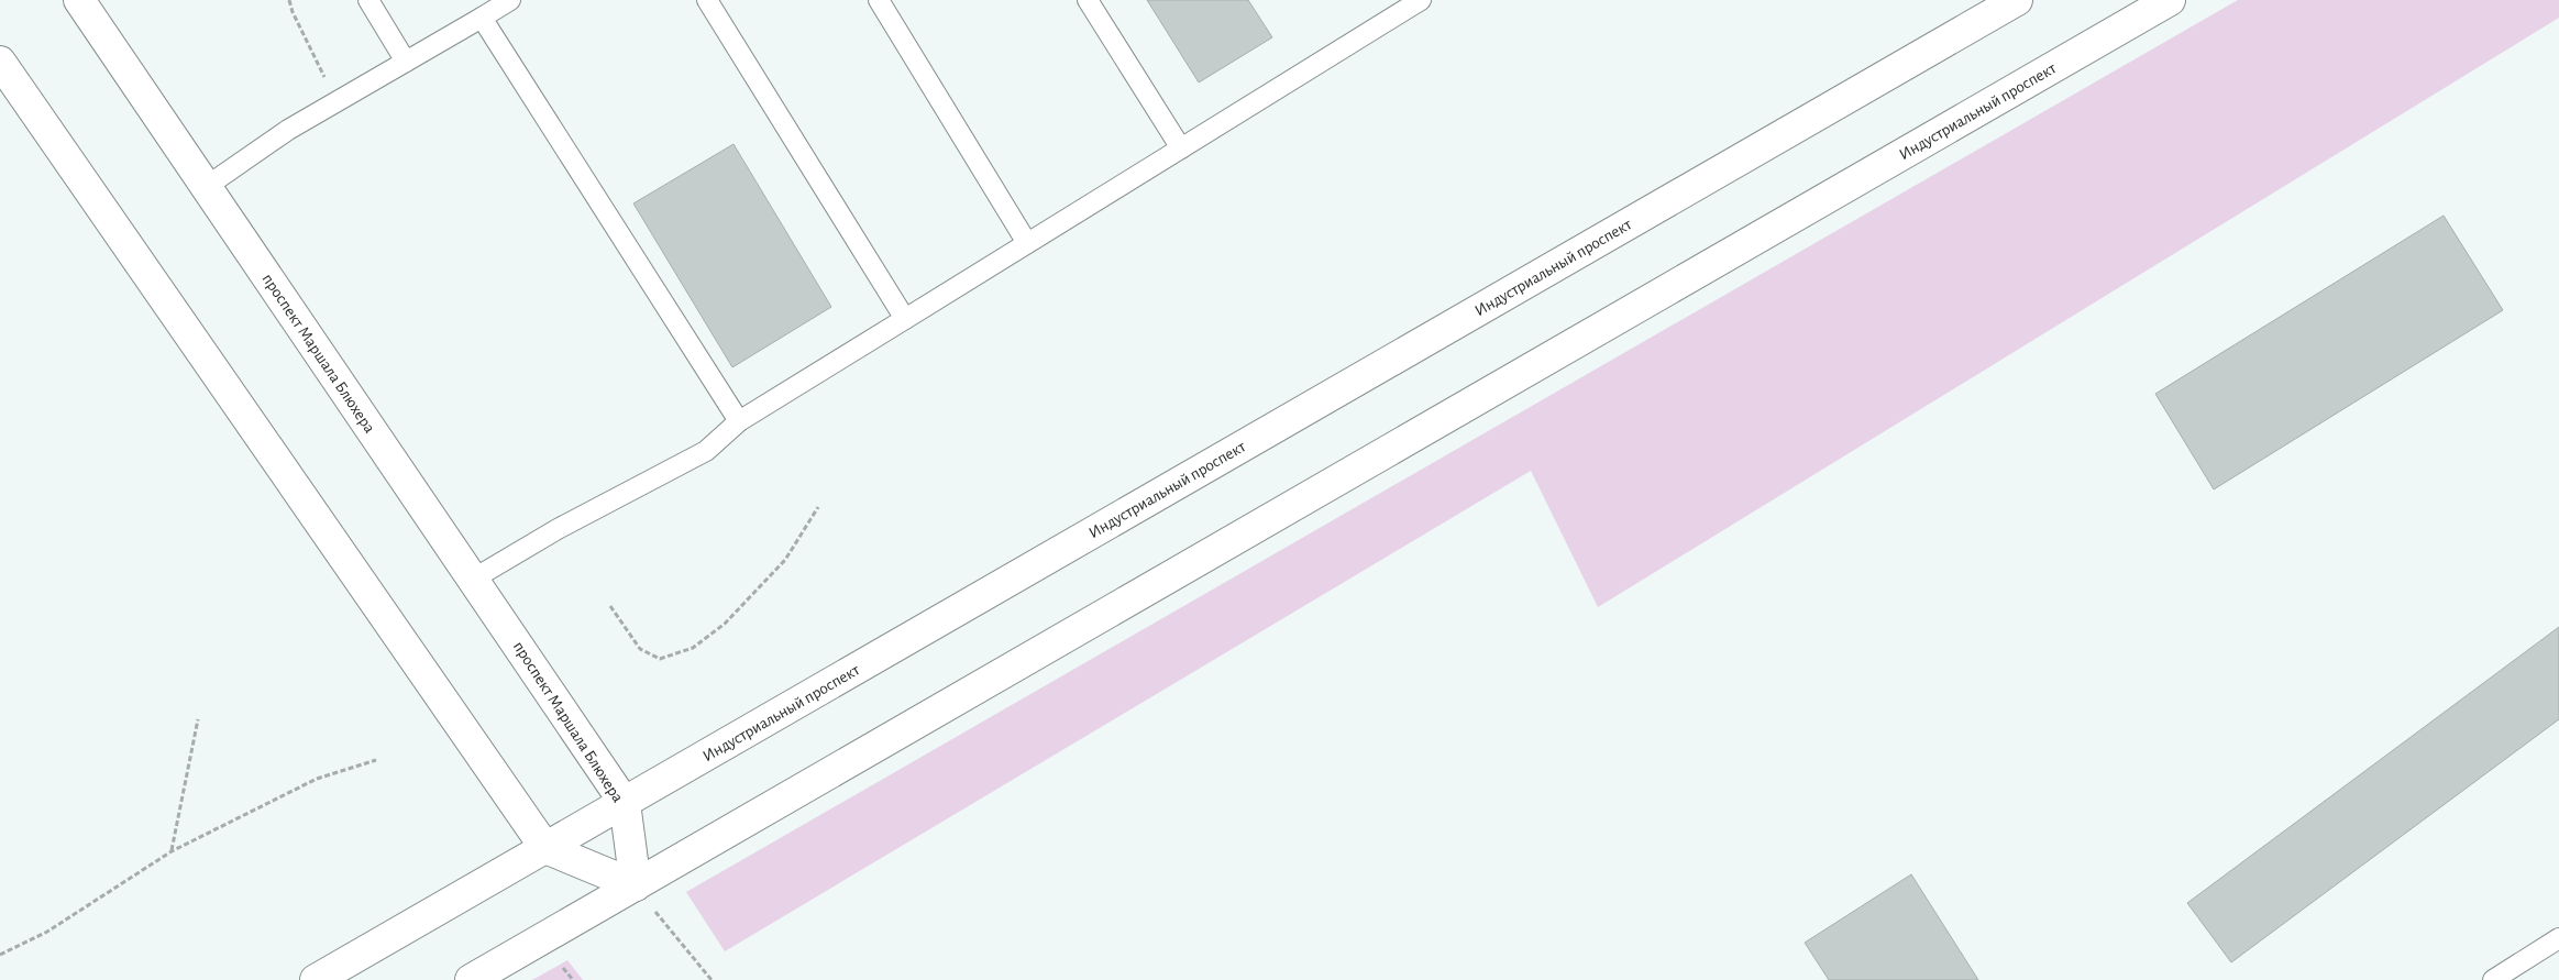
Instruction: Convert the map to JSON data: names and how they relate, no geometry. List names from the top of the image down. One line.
{"streets":{"main road":["Индустриальный проспект","проспект Маршала Блюхера"]},"crossings":[["Индустриальный проспект","проспект Маршала Блюхера"]]}
